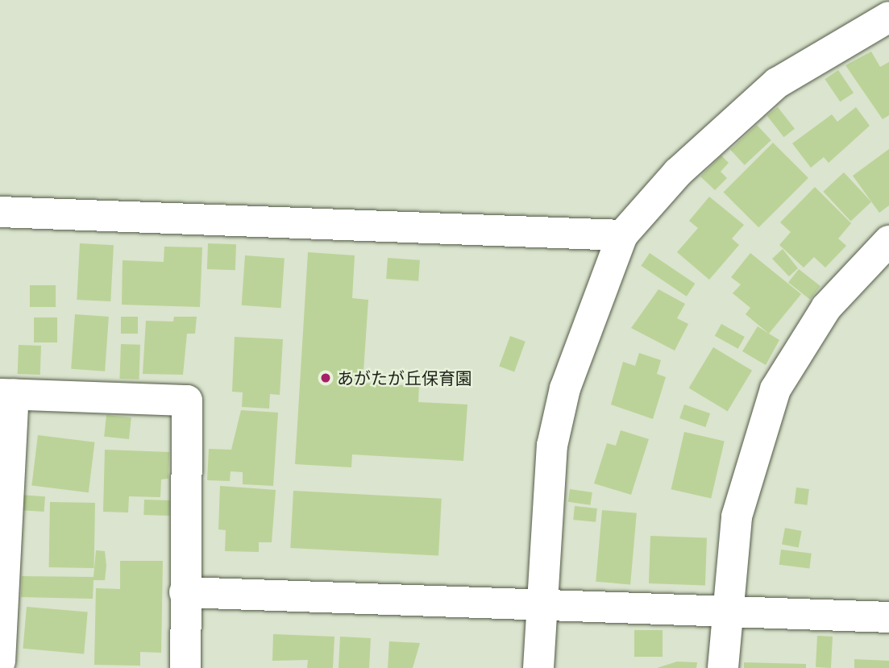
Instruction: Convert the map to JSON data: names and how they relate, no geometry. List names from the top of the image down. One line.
{"places":["あがたが丘保育園"]}
